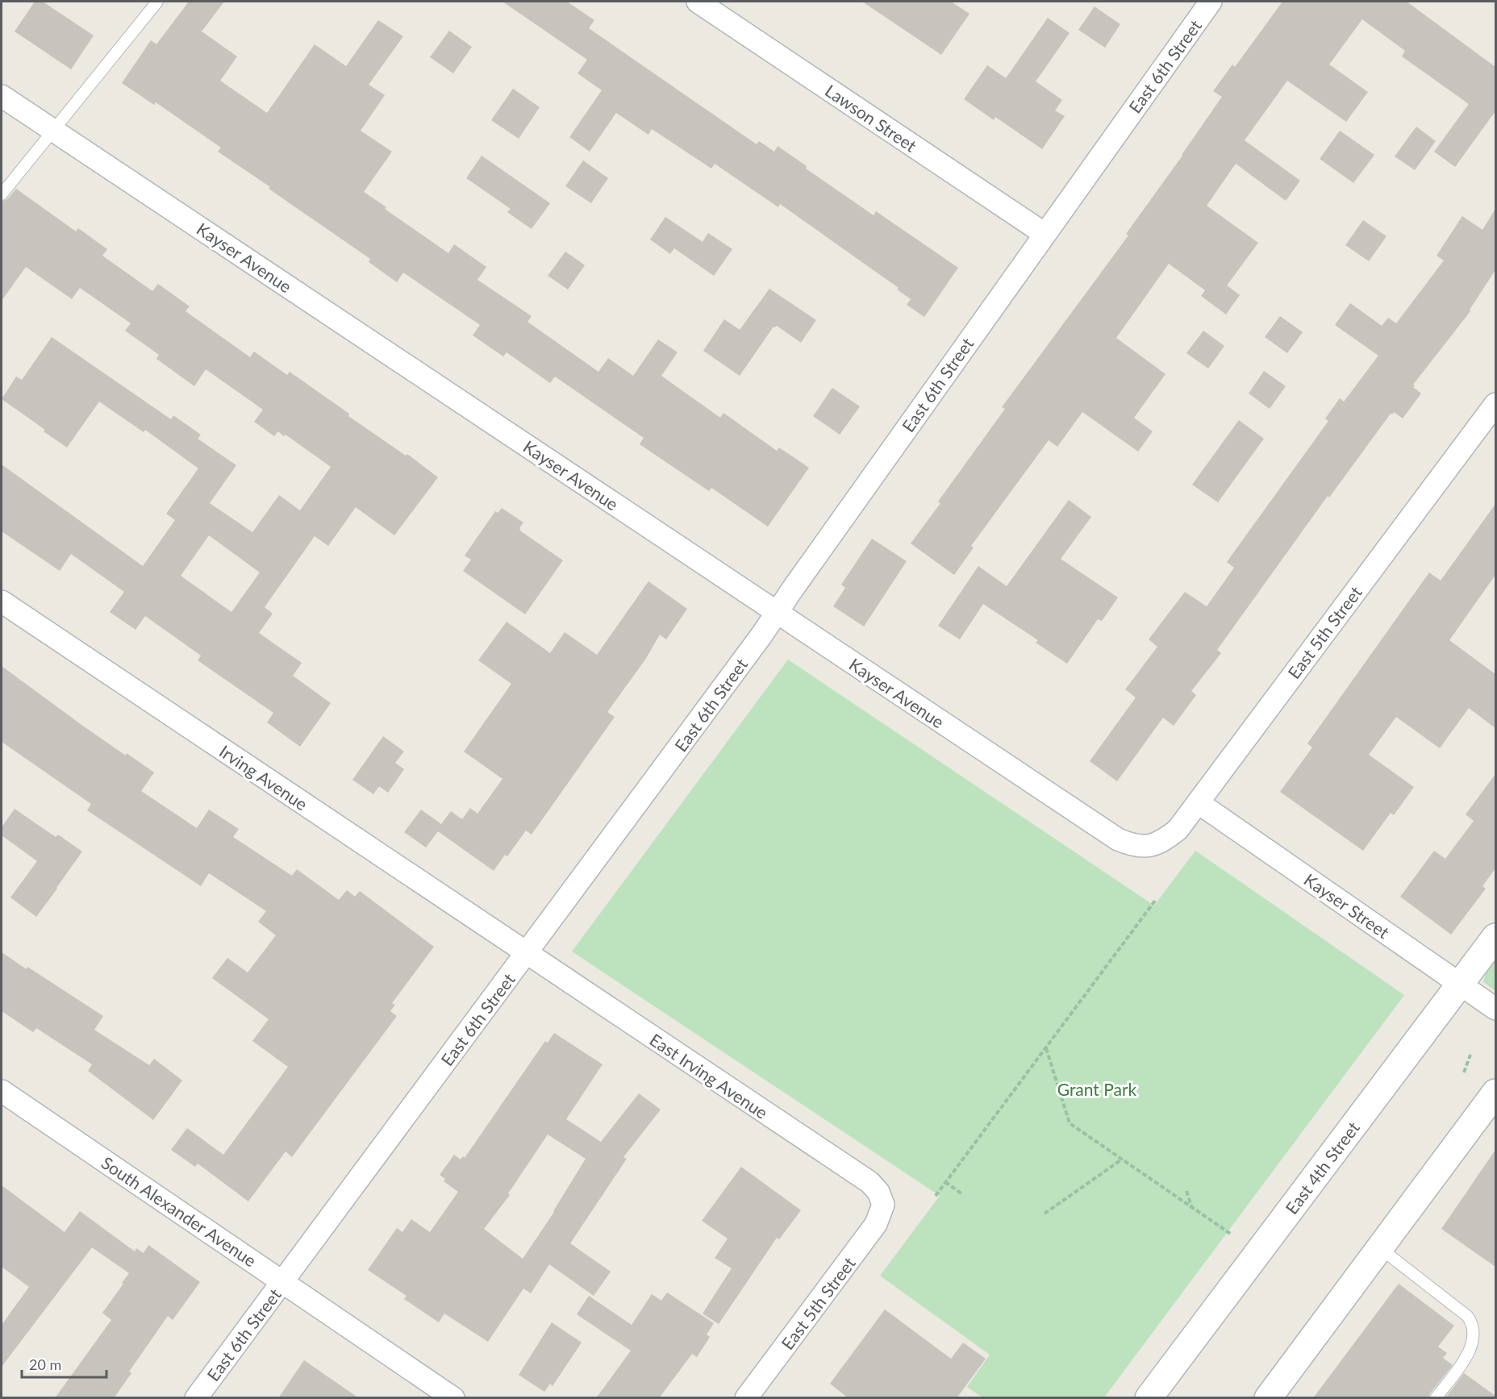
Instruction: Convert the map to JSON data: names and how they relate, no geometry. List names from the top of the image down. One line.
{"streets":{"street":["East 6th Street","Lawson Street","Kayser Avenue","East 5th Street","Irving Avenue","Kayser Street","East Irving Avenue","East 4th Street","South Alexander Avenue"]},"crossings":[["East 6th Street","Lawson Street"],["East 6th Street","Kayser Avenue"],["East 6th Street","Irving Avenue"],["East 6th Street","East Irving Avenue"],["East 6th Street","South Alexander Avenue"],["Kayser Avenue","East 5th Street"],["East 5th Street","Kayser Street"],["East 5th Street","East Irving Avenue"],["Irving Avenue","East Irving Avenue"],["Kayser Street","East 4th Street"]],"parks":["Grant Park"],"scale_bar":"20 m"}
